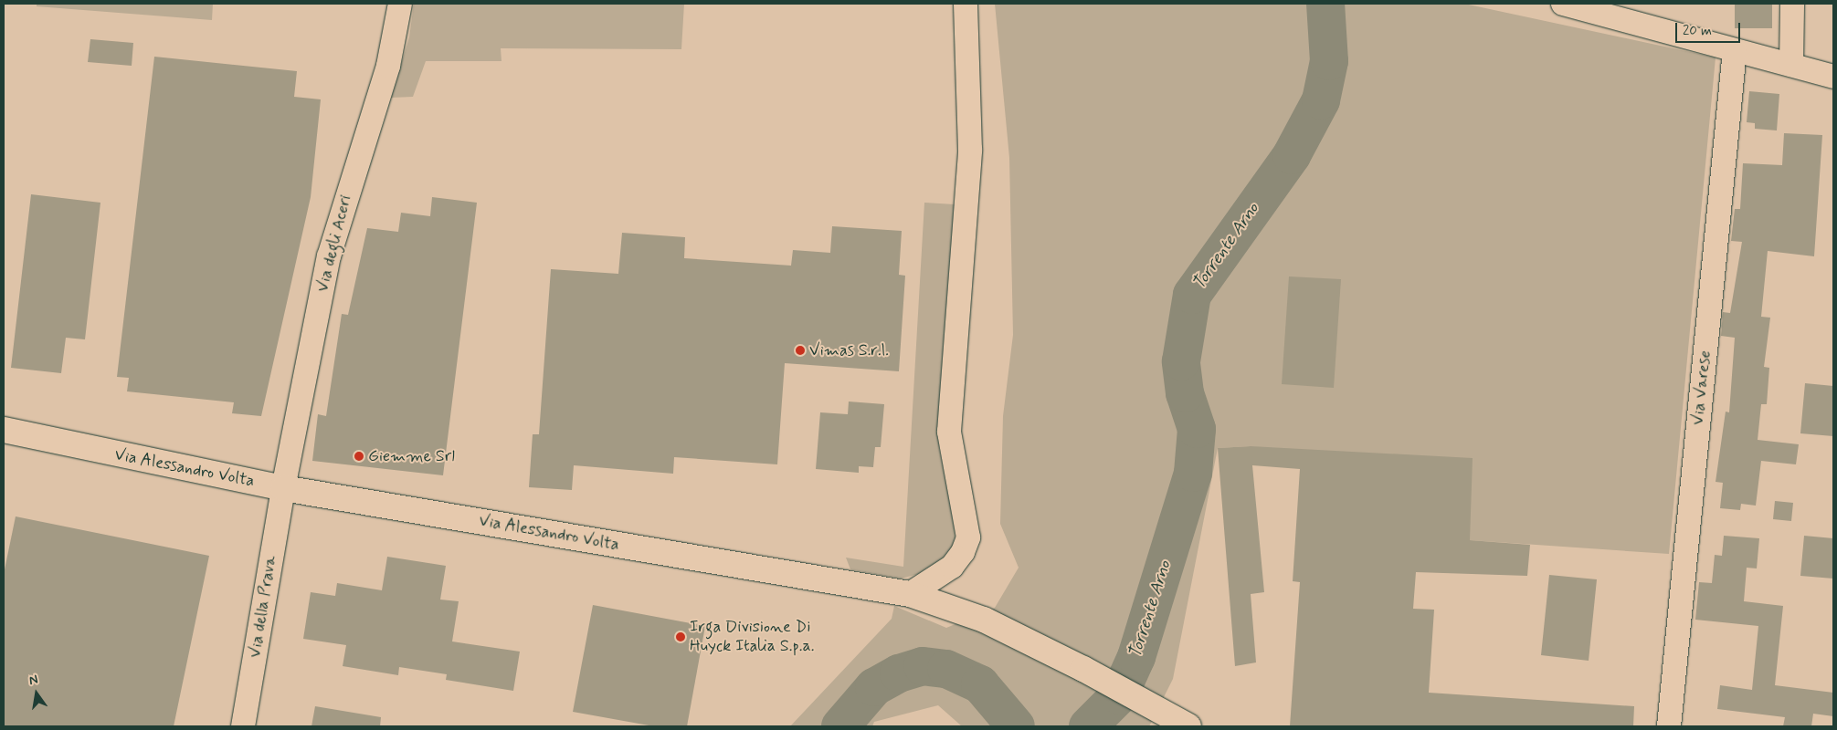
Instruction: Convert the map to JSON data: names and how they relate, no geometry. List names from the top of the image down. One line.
{"streets":{"street":["Via degli Aceri","Via Varese","Via Alessandro Volta","Via della Prava"]},"crossings":[["Via degli Aceri","Via Alessandro Volta"],["Via degli Aceri","Via della Prava"],["Via Alessandro Volta","Via della Prava"]],"water":["Torrente Arno"],"places":["Vimas S.r.l.","Giemme Srl","Irga Divisione Di Huyck Italia S.p.a."],"scale_bar":"20 m","north":"top"}
